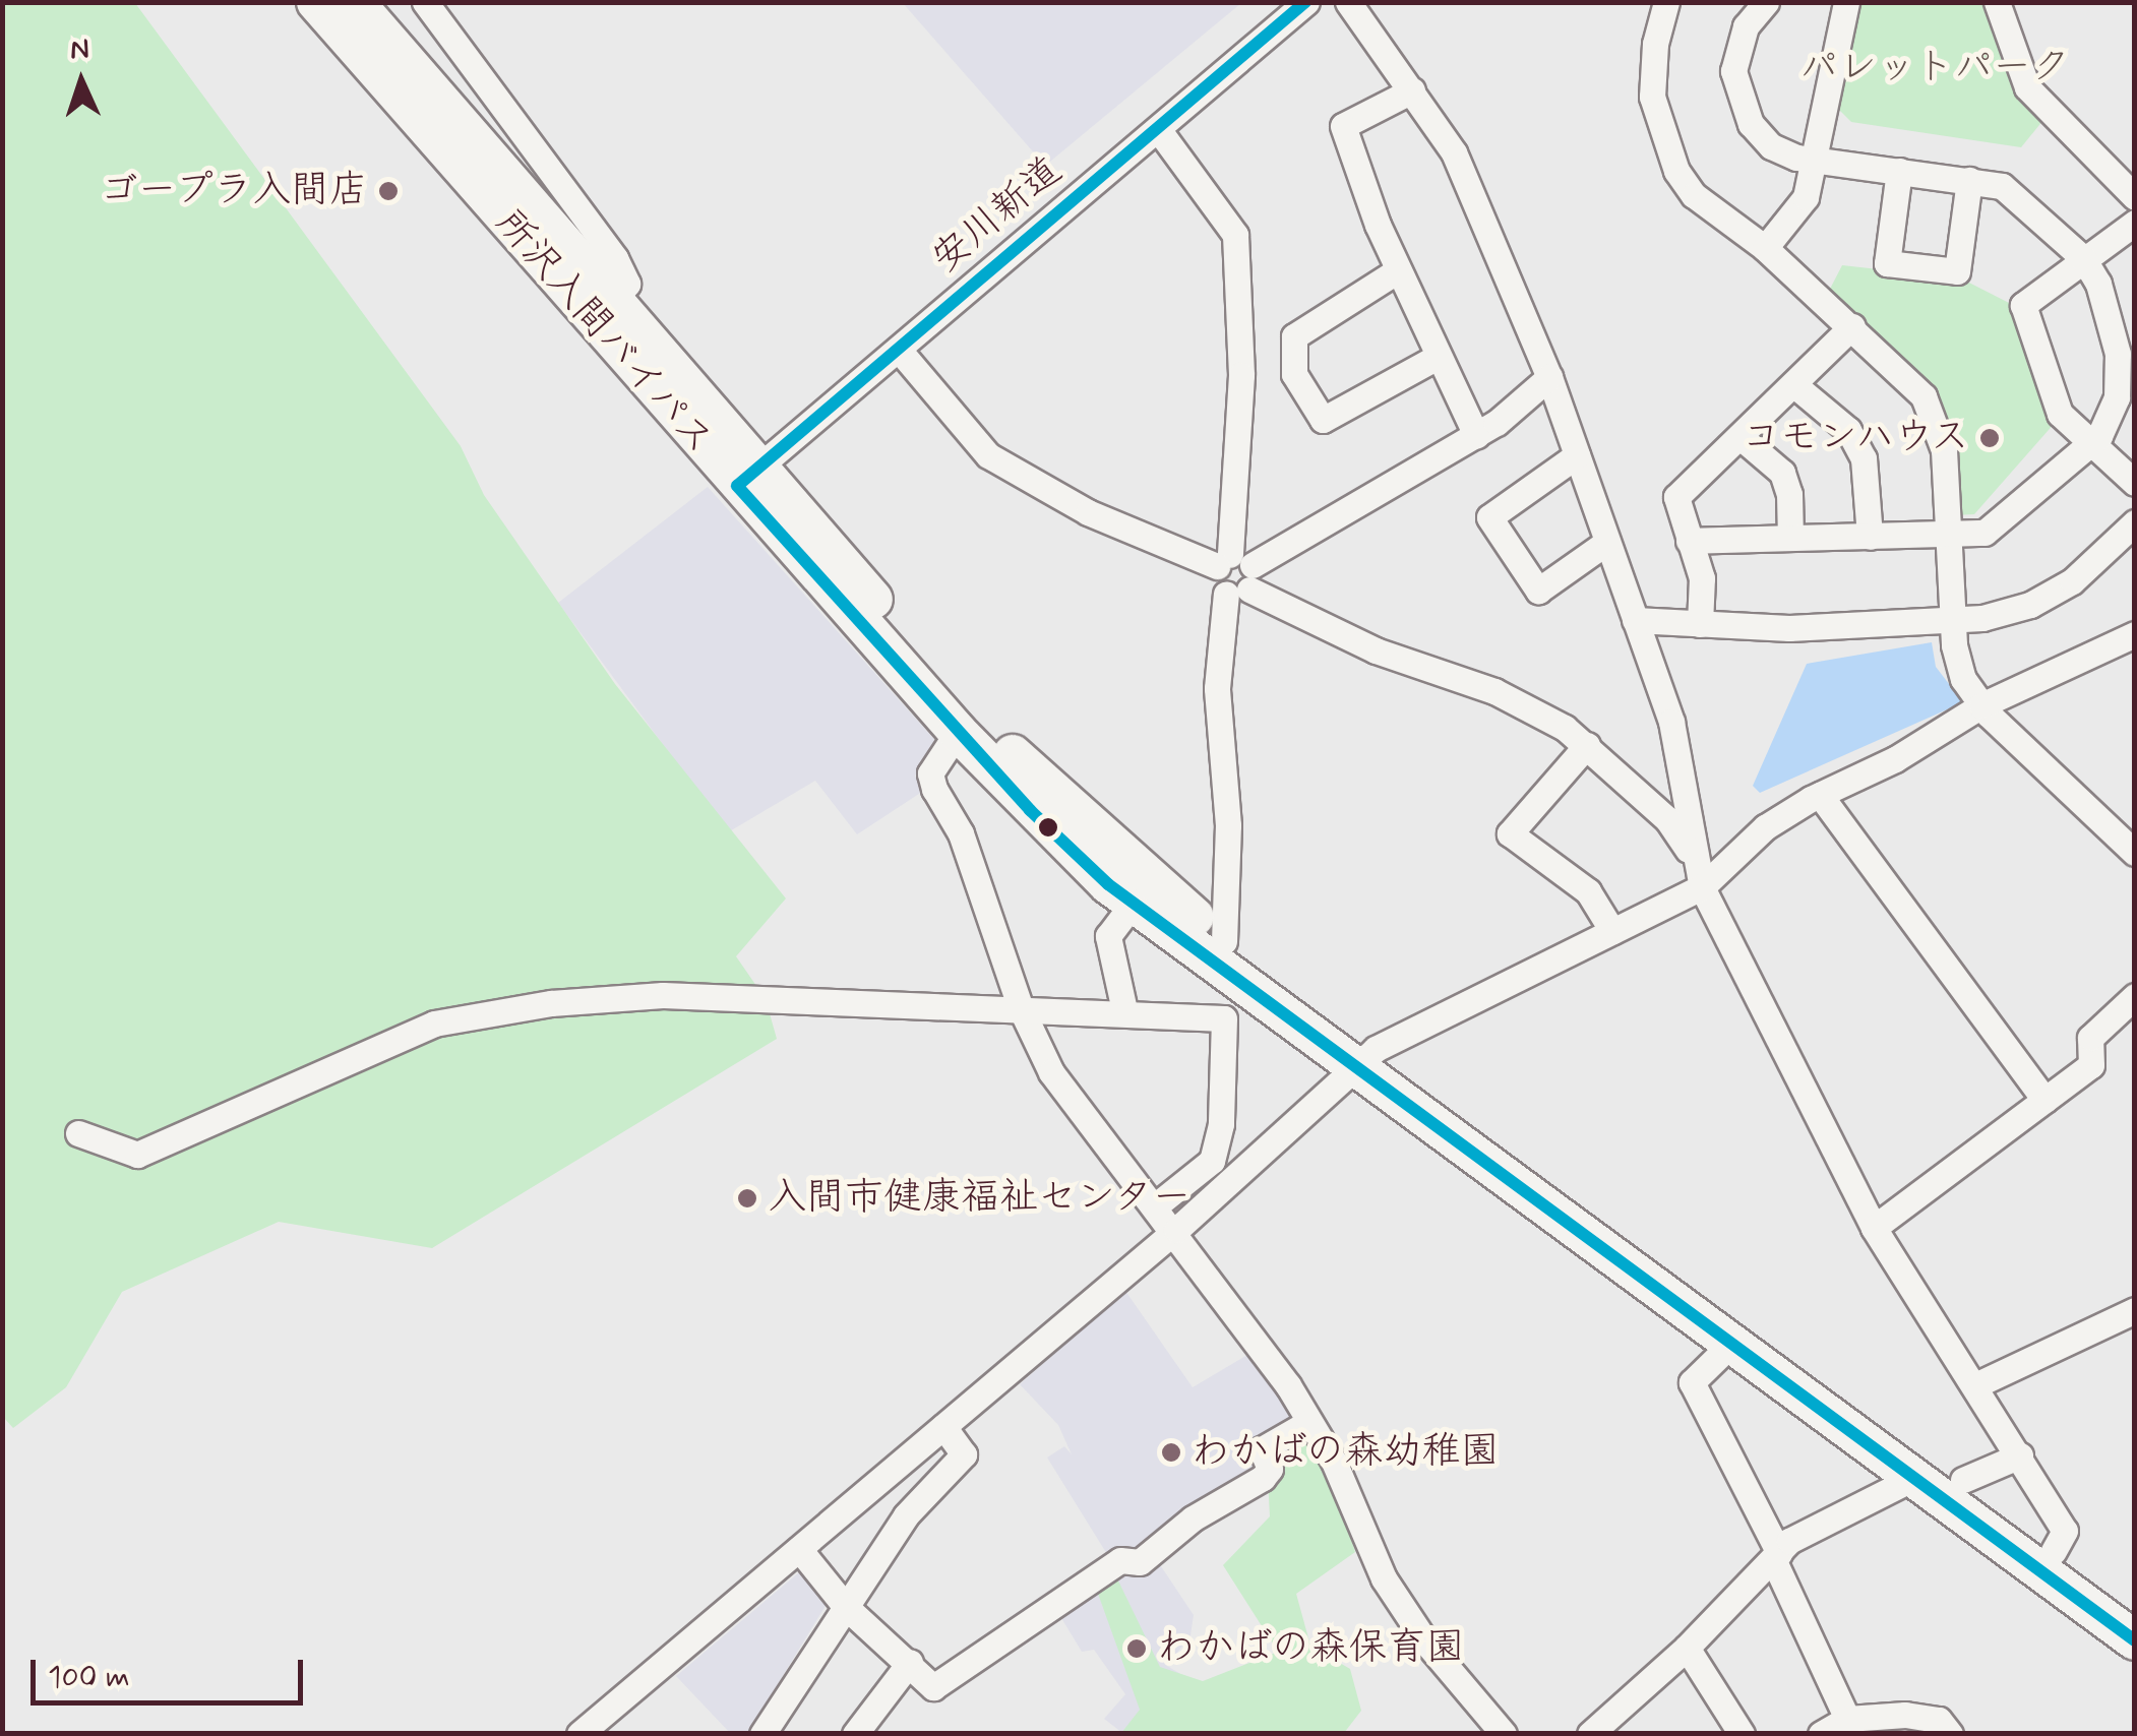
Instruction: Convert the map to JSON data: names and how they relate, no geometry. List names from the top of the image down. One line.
{"streets":{"highway":["所沢入間バイパス"],"street":["安川新道"]},"crossings":[["安川新道","所沢入間バイパス"]],"parks":["パレットパーク"],"places":["ゴープラ入間店","コモンハウス","入間市健康福祉センター","わかばの森幼稚園","わかばの森保育園"],"scale_bar":"100 m","north":"top"}
